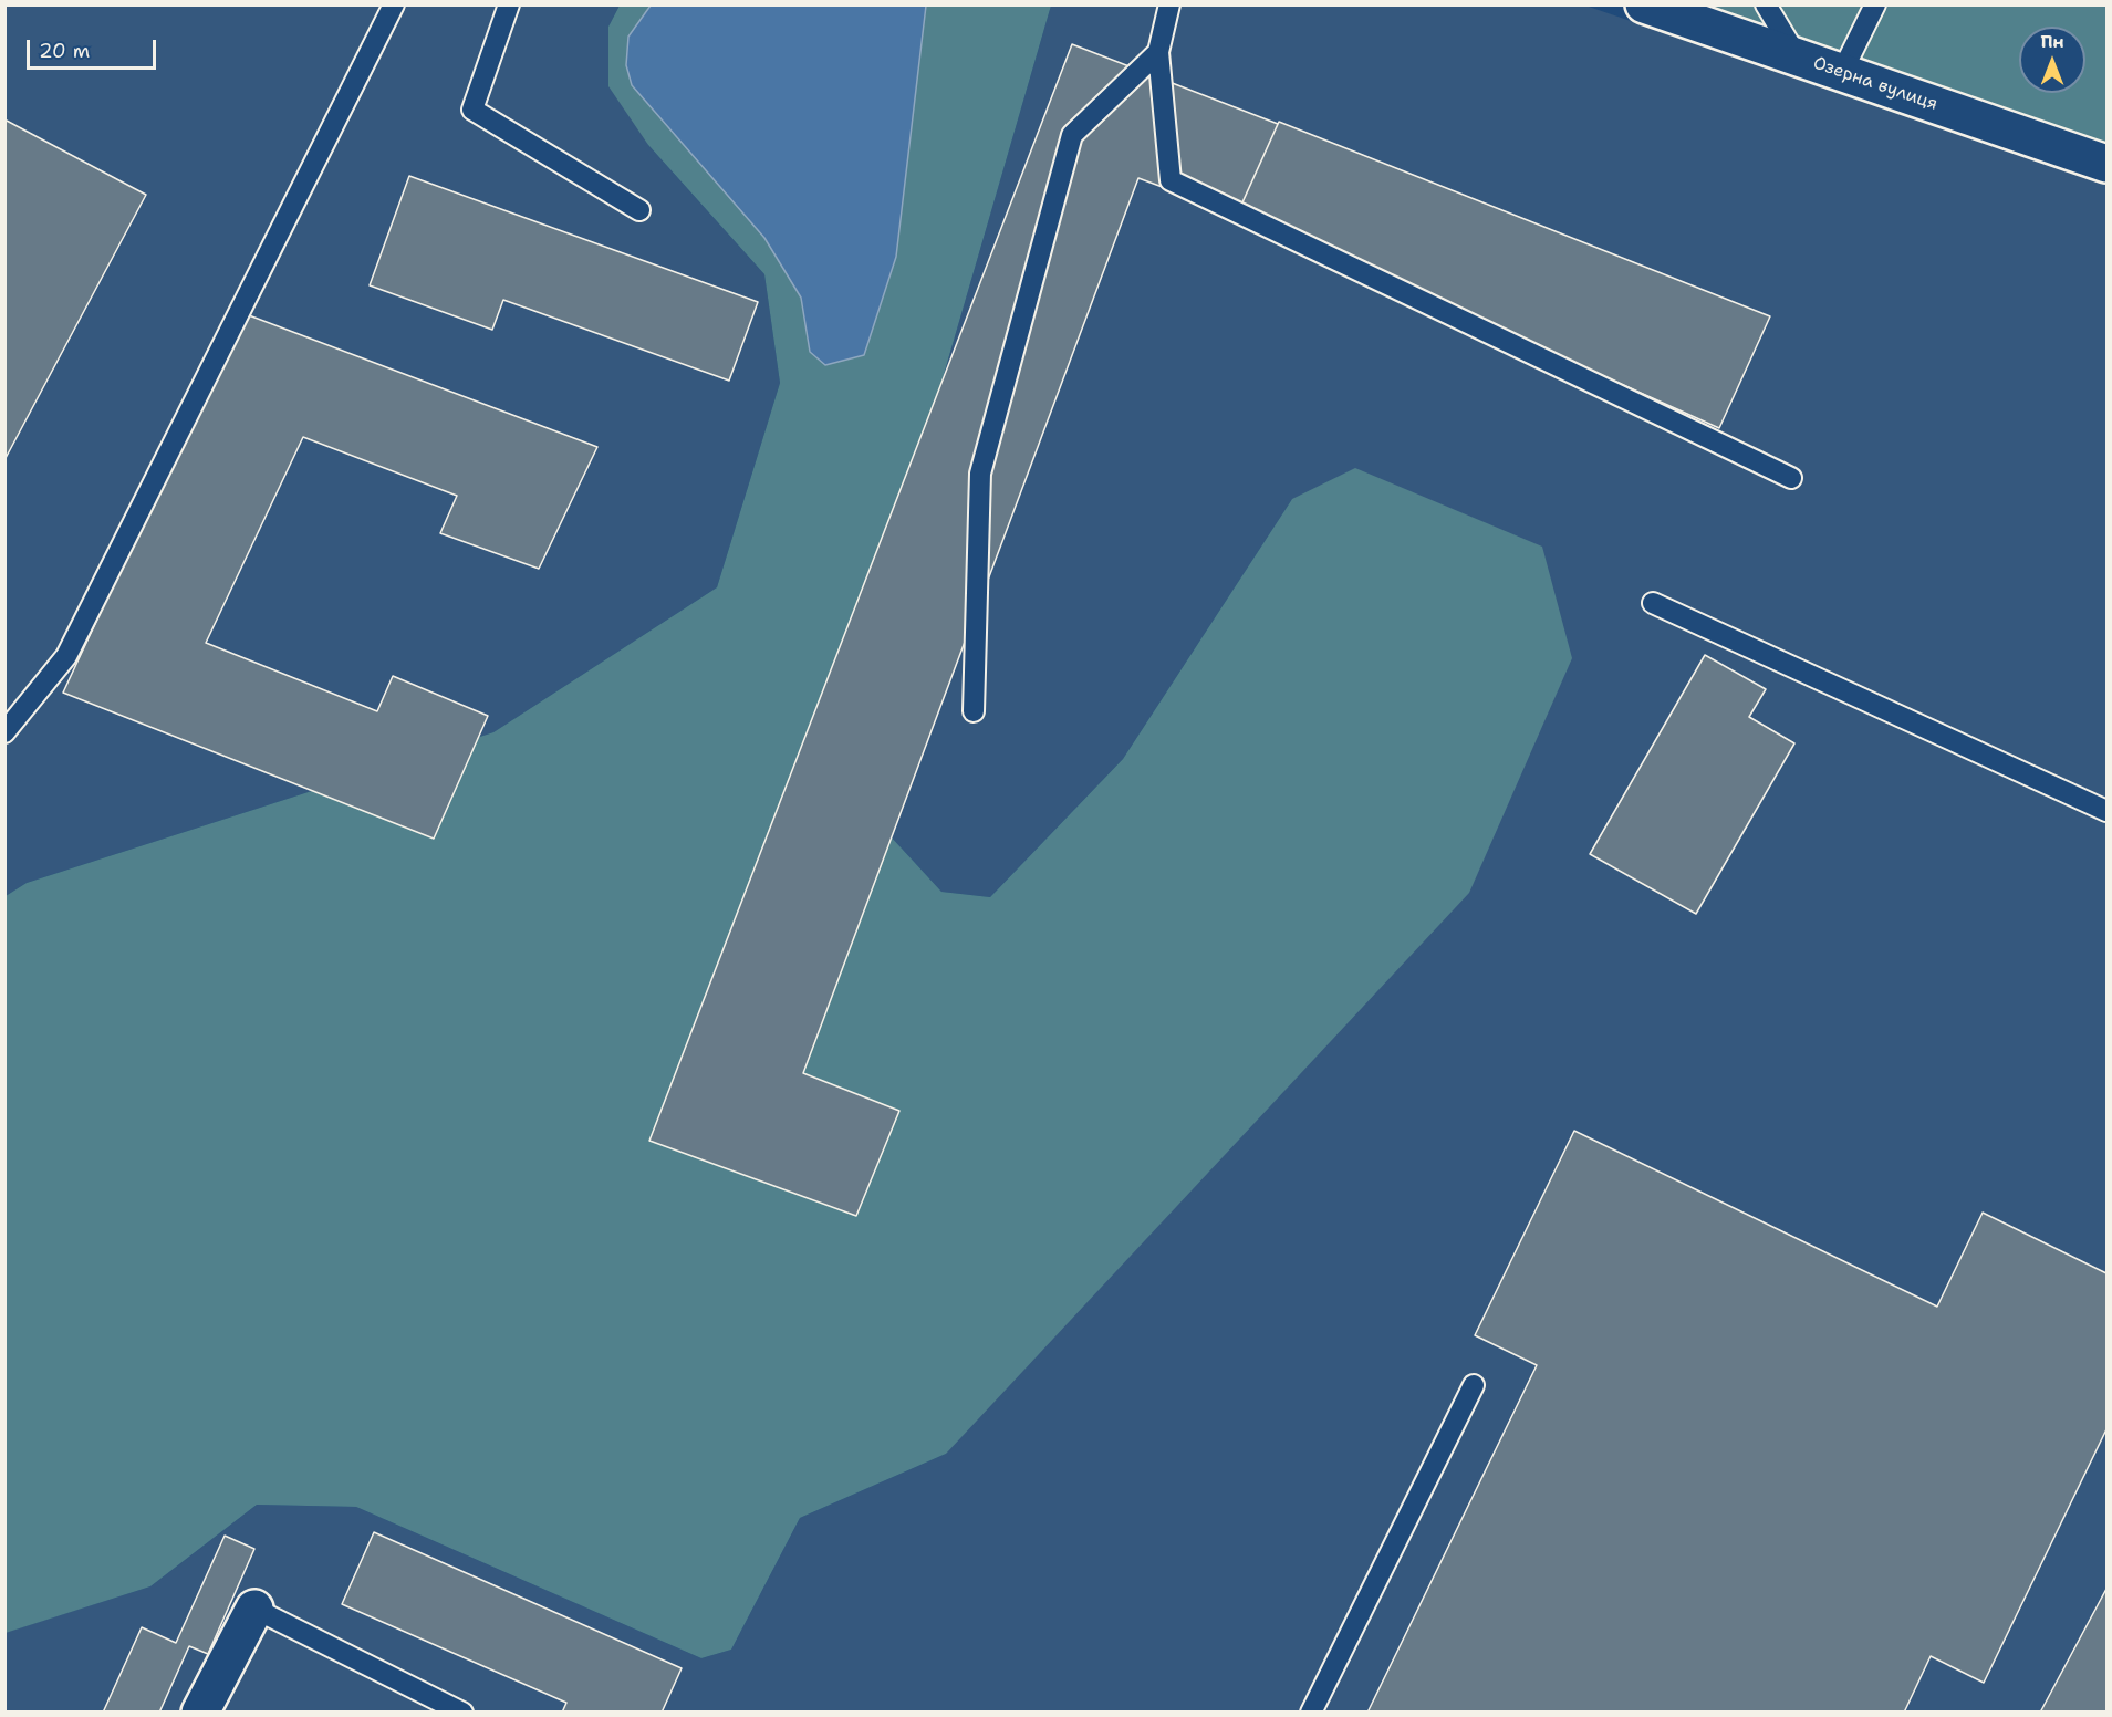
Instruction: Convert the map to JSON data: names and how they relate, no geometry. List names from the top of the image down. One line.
{"streets":{"street":["Озерна вулиця"]},"scale_bar":"20 m","north":"top"}
